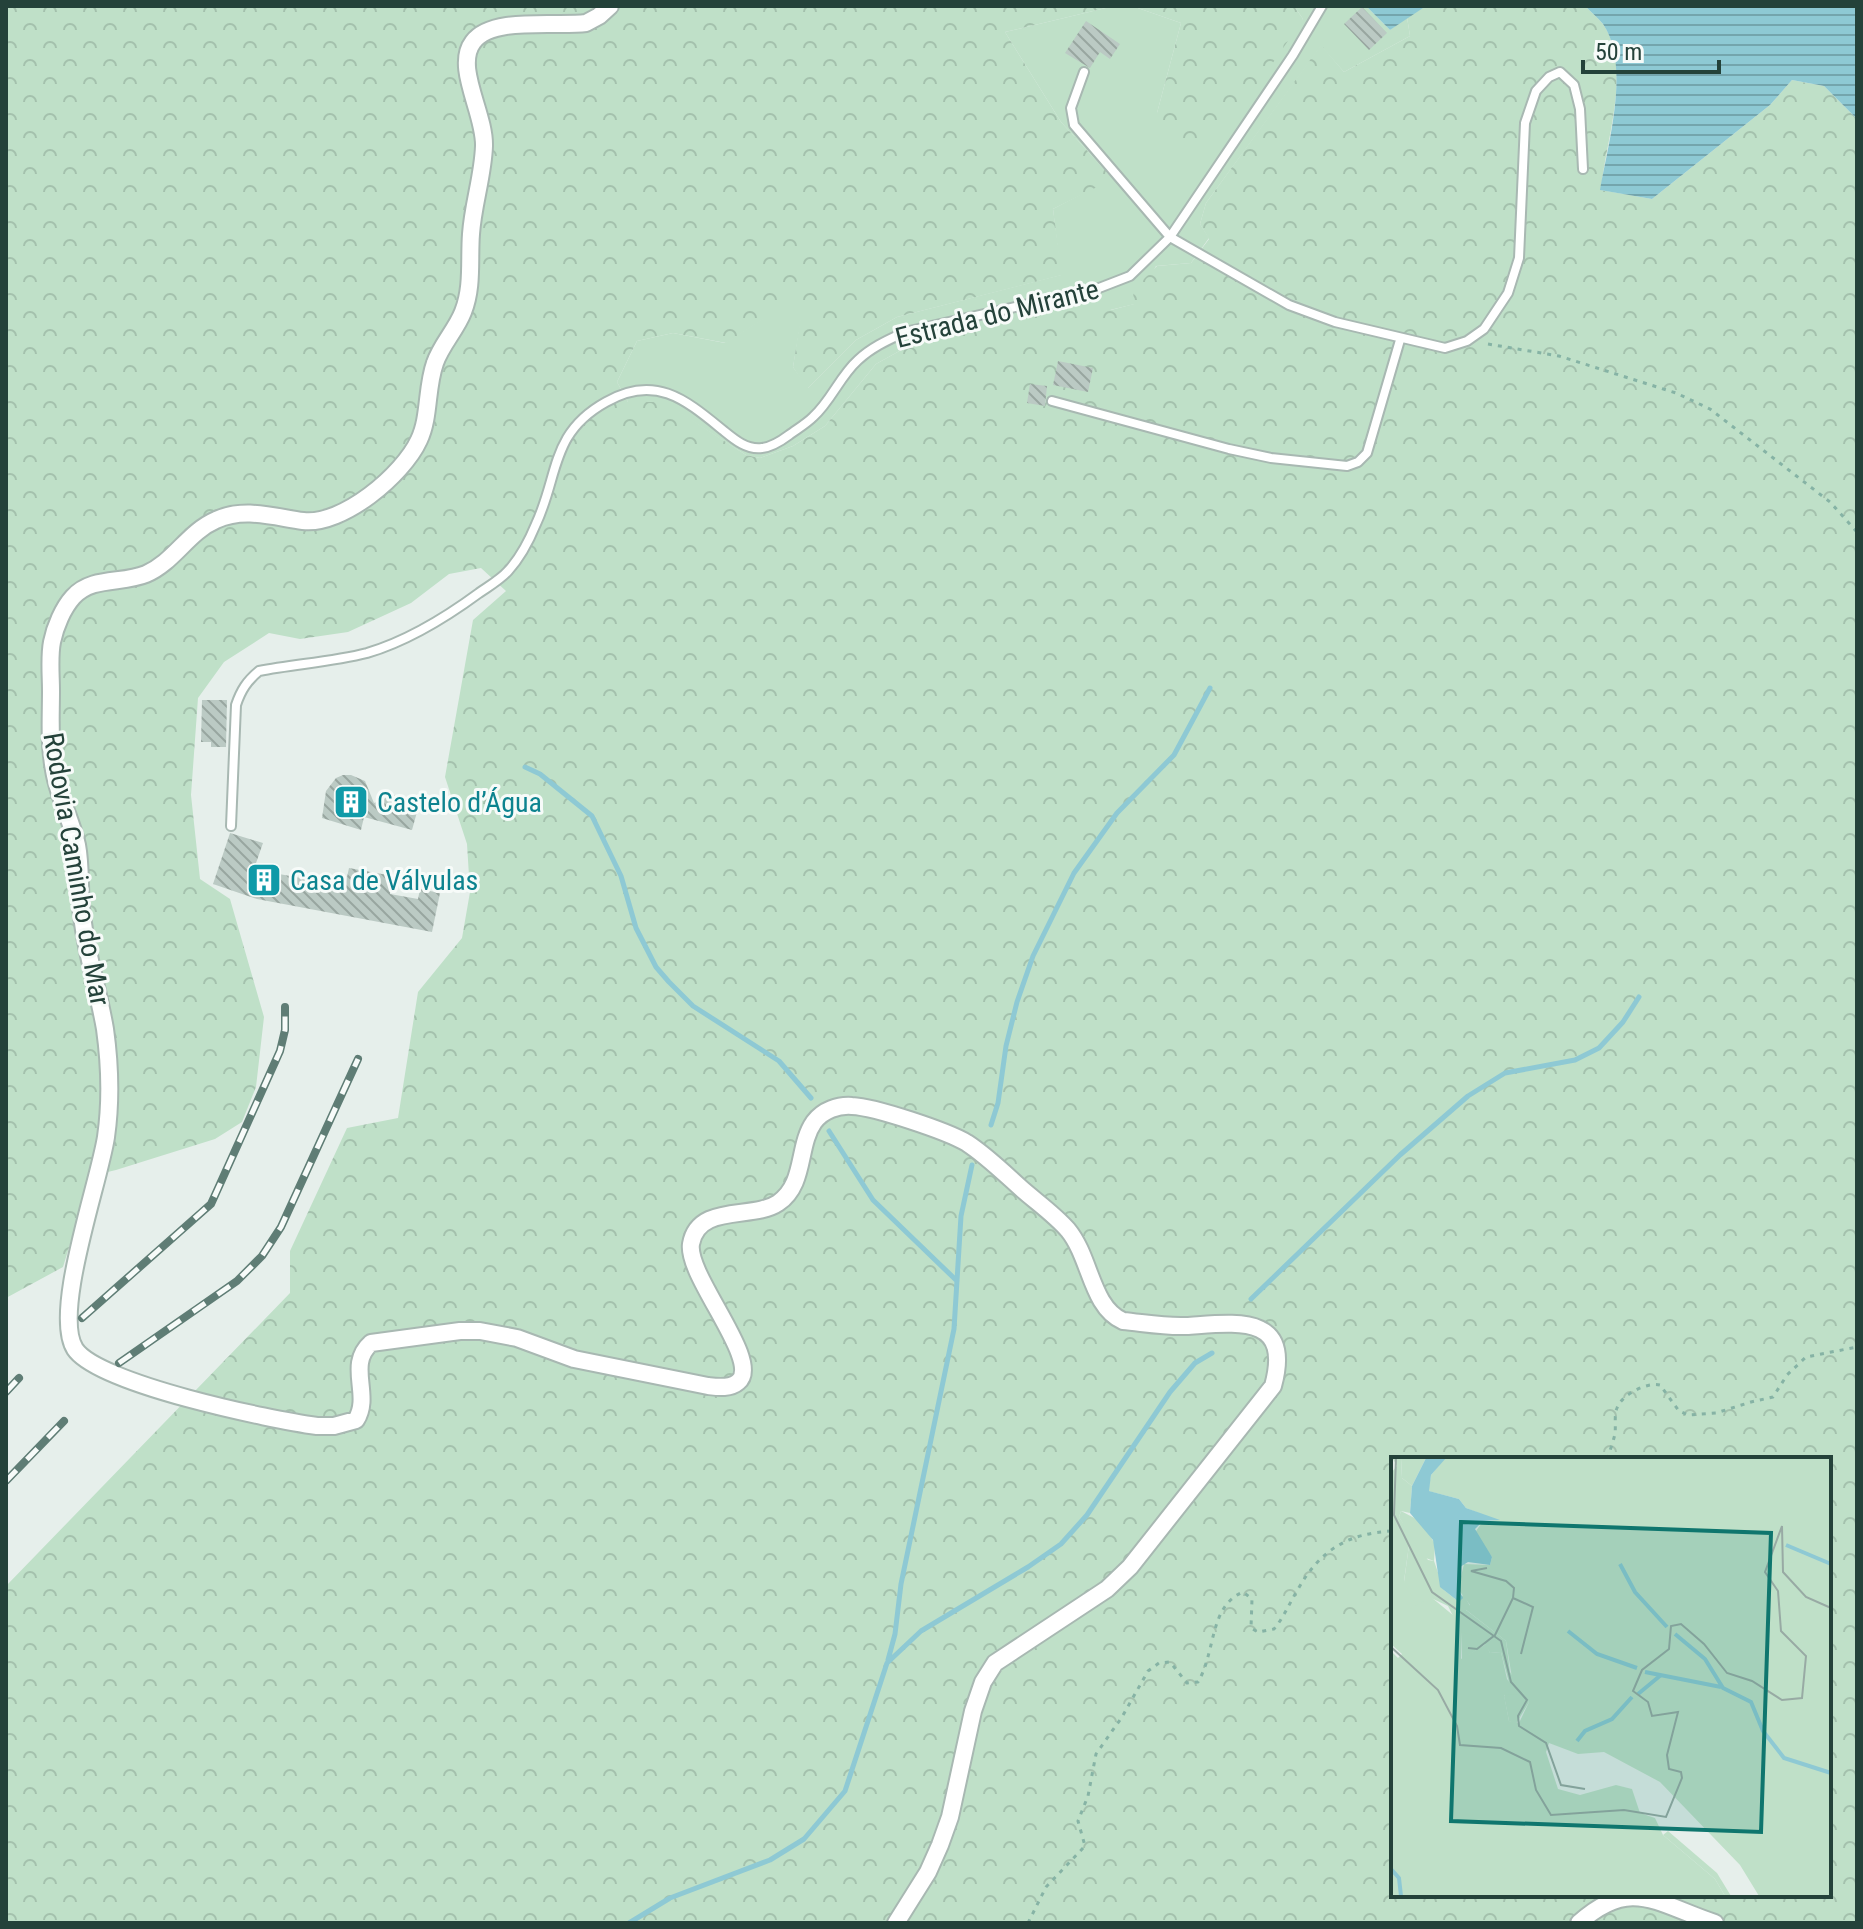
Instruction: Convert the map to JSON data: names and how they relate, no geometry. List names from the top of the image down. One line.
{"streets":{"street":["Rodovia Caminho do Mar"],"lane":["Estrada do Mirante"]},"places":{"building":["Castelo d’Água","Casa de Válvulas"]},"scale_bar":"50 m"}
